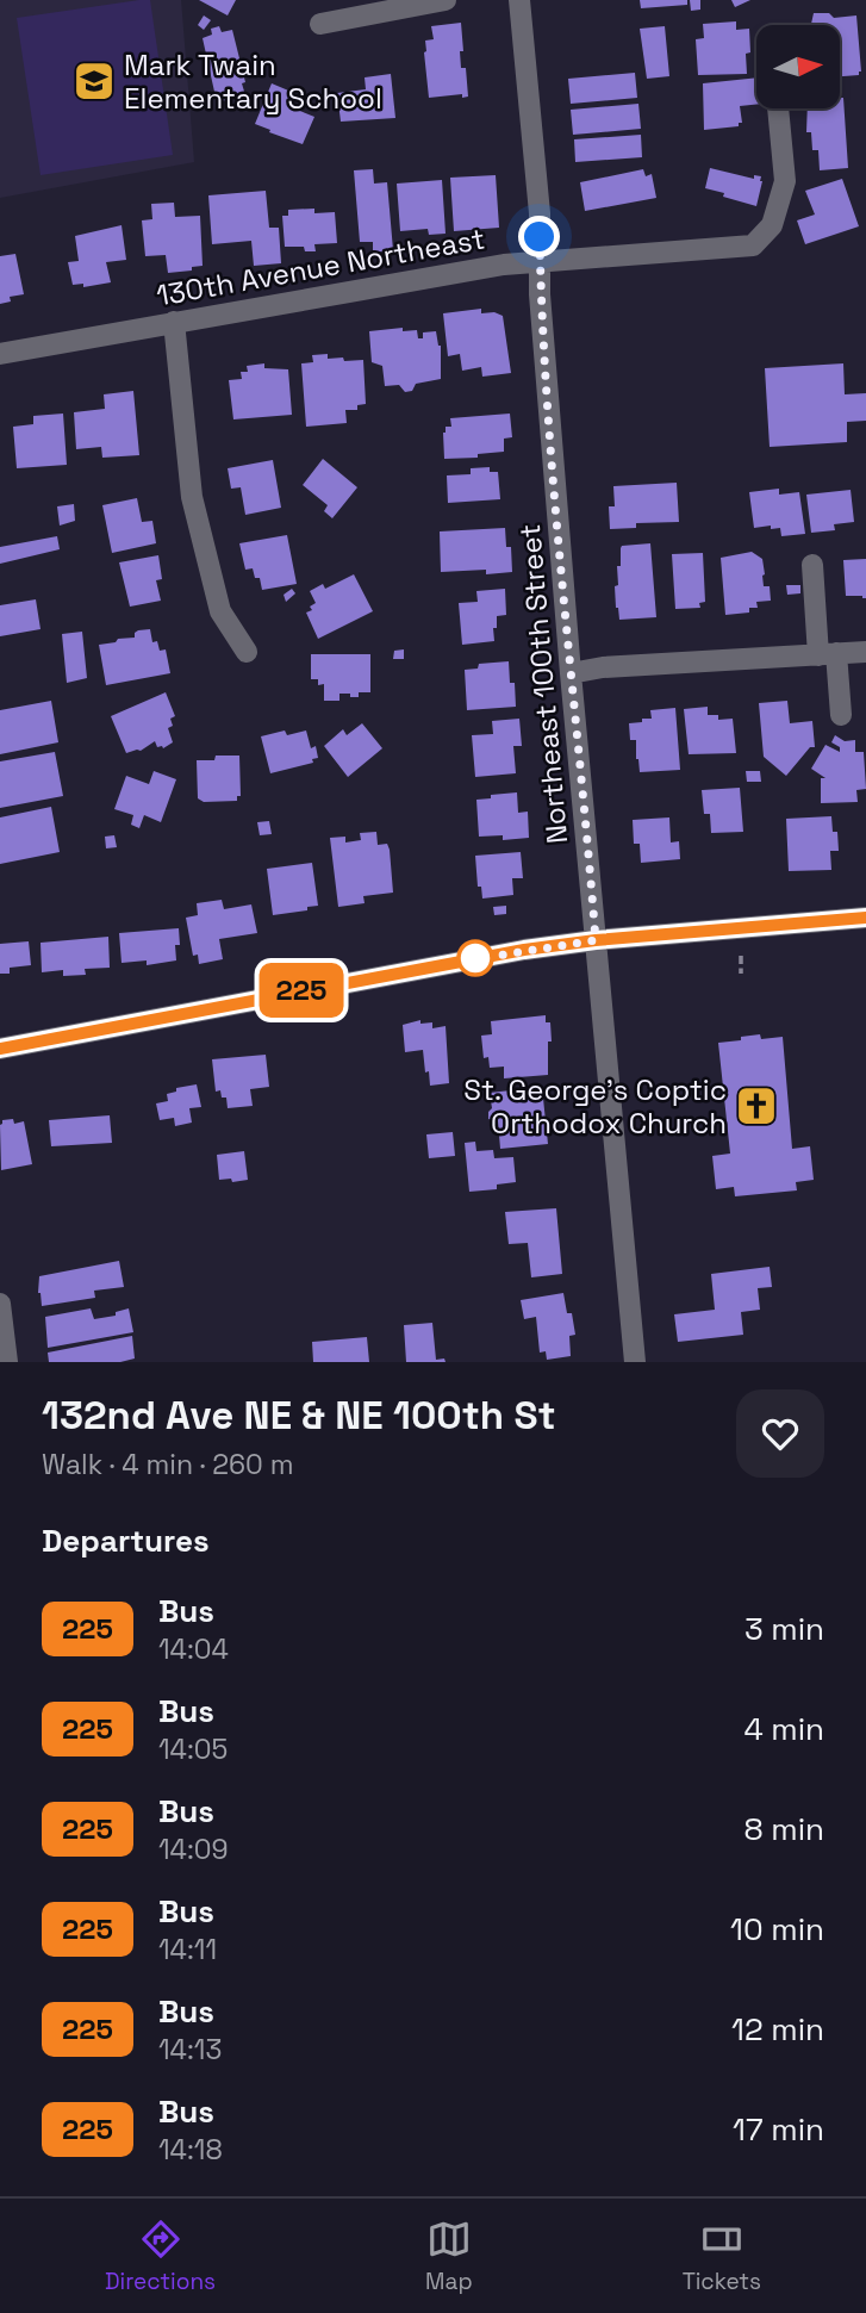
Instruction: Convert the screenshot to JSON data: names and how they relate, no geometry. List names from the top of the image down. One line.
{"streets":{"street":["130th Avenue Northeast","Northeast 100th Street"]},"crossings":[["130th Avenue Northeast","Northeast 100th Street"]],"places":{"school or university":["Mark Twain Elementary School"],"church":["St. George's Coptic Orthodox Church"]},"lines":["bus line 225"],"north":"right","page":{"on_map":"225","heading":[["132nd Ave NE & NE 100th St","Walk · 4 min · 260 m"],"Departures"],"list":[{"mark":"225","name":"Bus","note":"14:04","value":"3 min"},{"mark":"225","name":"Bus","note":"14:05","value":"4 min"},{"mark":"225","name":"Bus","note":"14:09","value":"8 min"},{"mark":"225","name":"Bus","note":"14:11","value":"10 min"},{"mark":"225","name":"Bus","note":"14:13","value":"12 min"},{"mark":"225","name":"Bus","note":"14:18","value":"17 min"}],"tabs":["Directions","Map","Tickets"]}}
